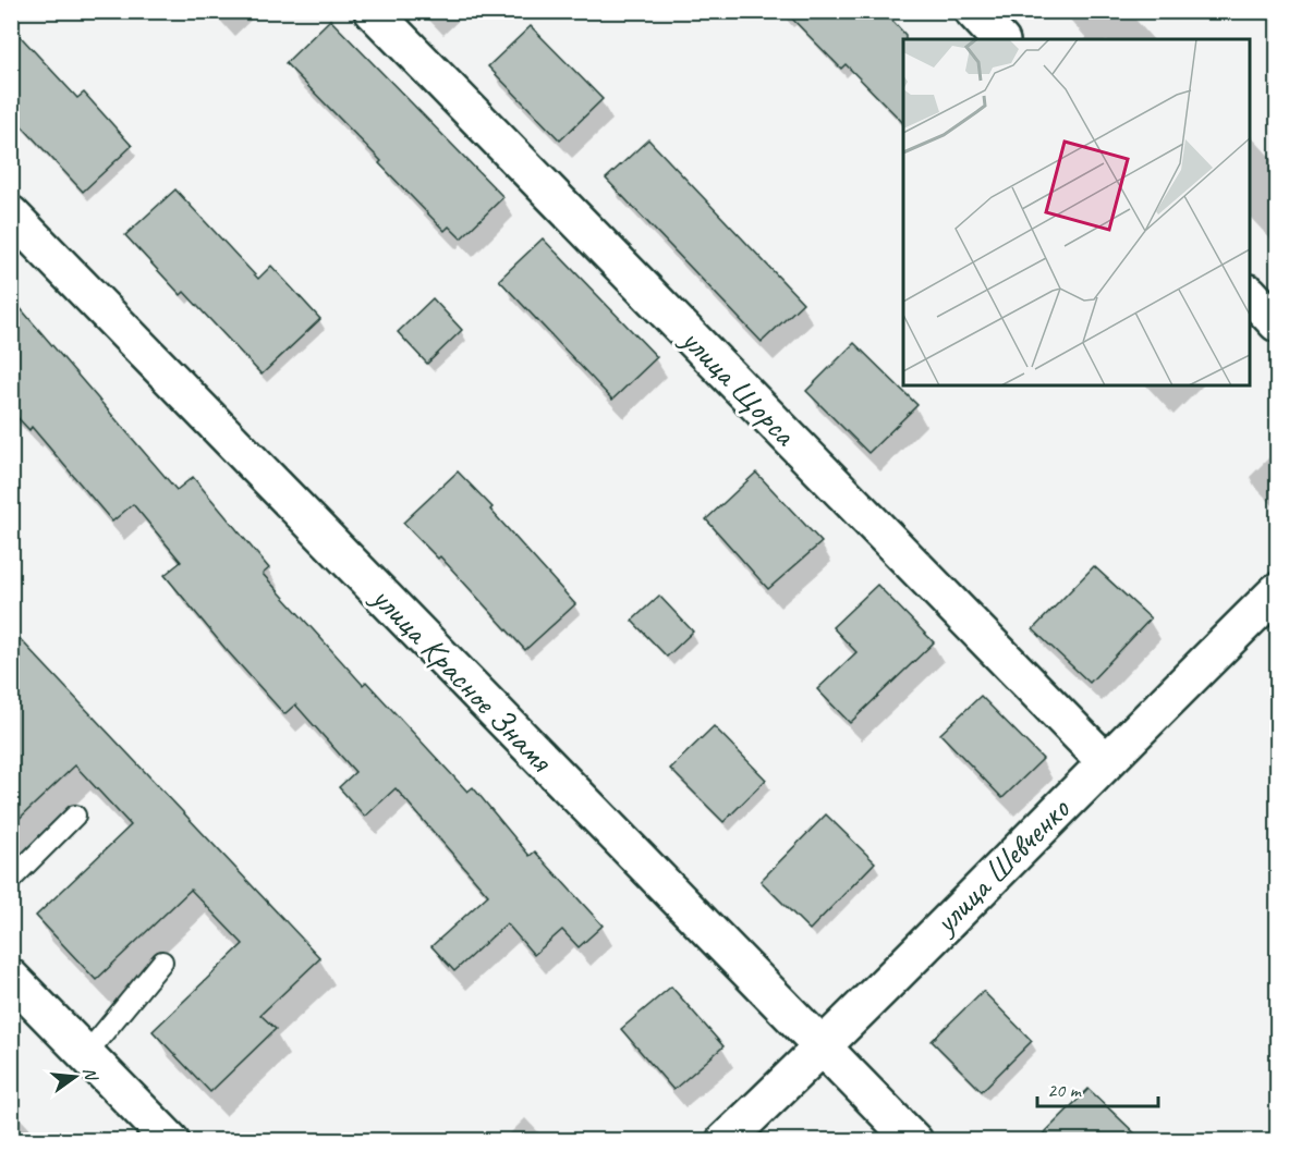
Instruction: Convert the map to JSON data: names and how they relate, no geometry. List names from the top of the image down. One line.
{"streets":{"street":["улица Щорса","улица Красное Знамя","улица Шевченко"]},"crossings":[["улица Щорса","улица Шевченко"],["улица Красное Знамя","улица Шевченко"]],"scale_bar":"20 m","north":"right"}
